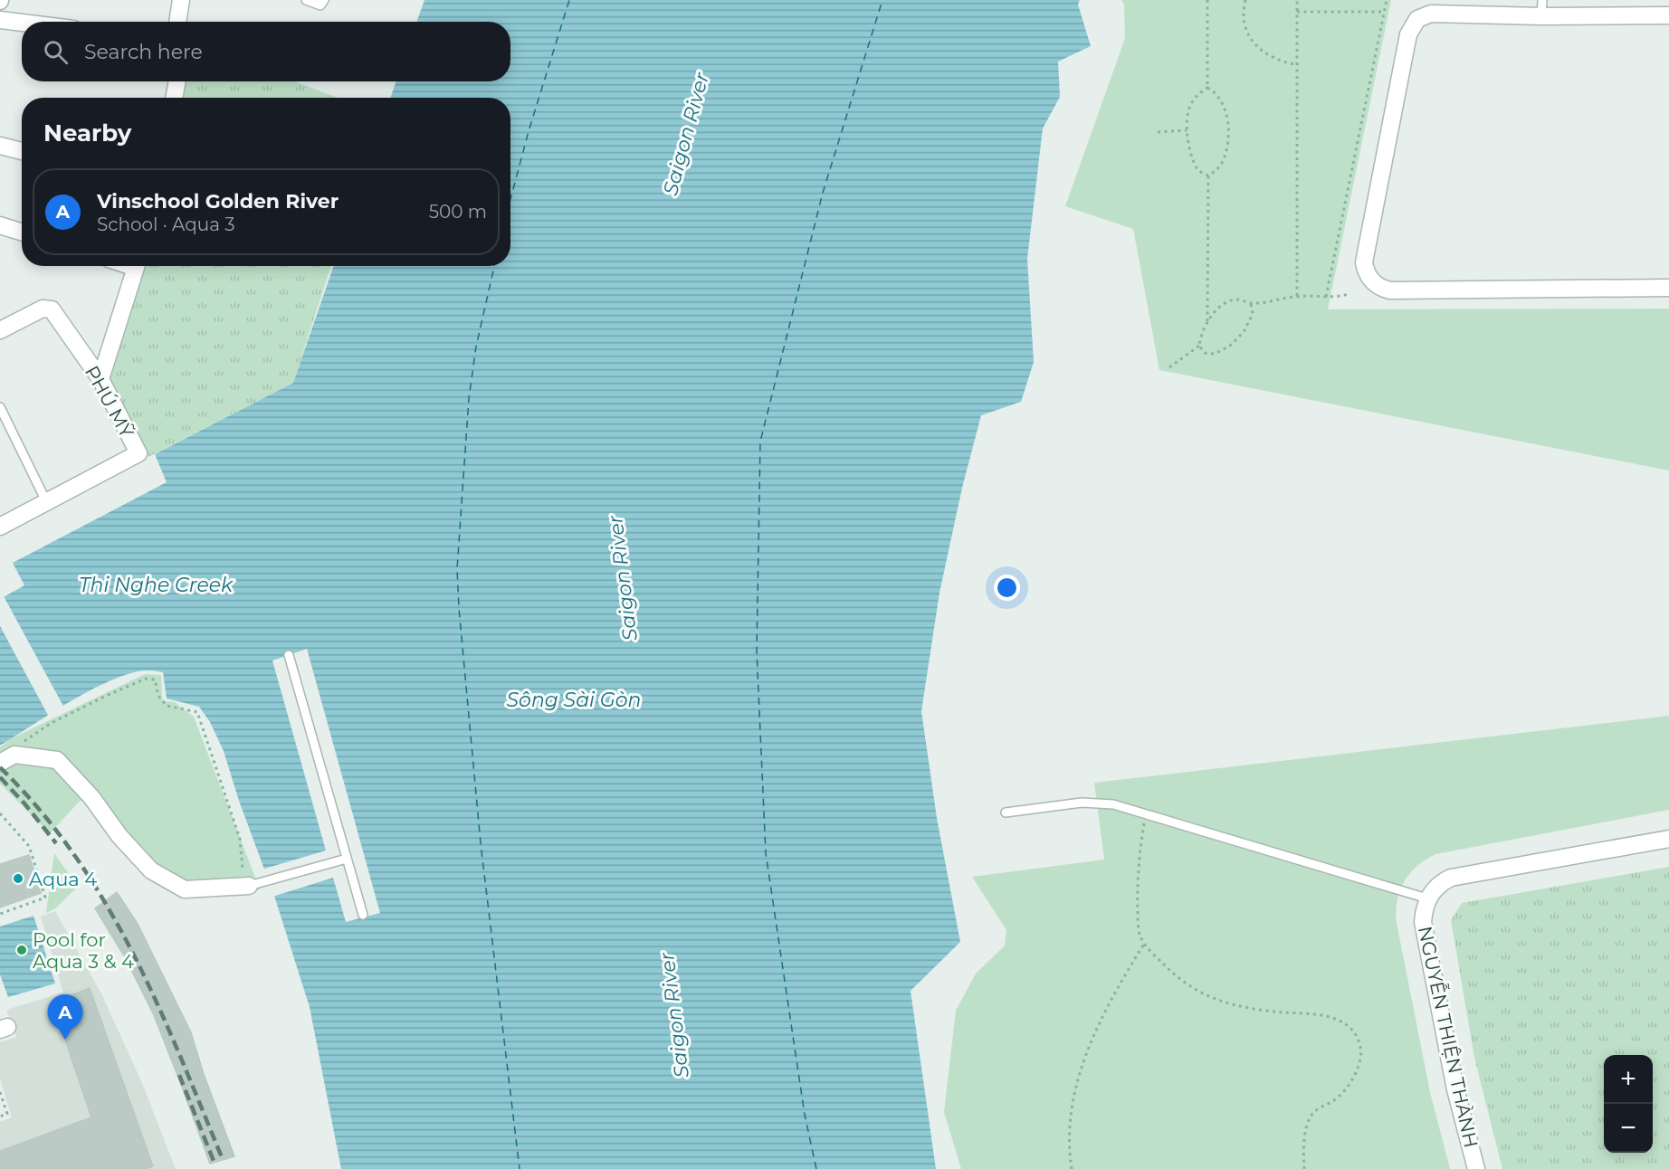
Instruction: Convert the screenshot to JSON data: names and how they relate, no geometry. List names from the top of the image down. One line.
{"streets":{"street":["PHÚ MỸ","NGUYỄN THIỆN THÀNH"]},"water":["Saigon River","Thi Nghe Creek","Sông Sài Gòn"],"places":["Aqua 4","Pool for Aqua 3 & 4"],"page":{"search":"Search here","heading":"Nearby","list":[{"mark":"A","name":"Vinschool Golden River","note":"School · Aqua 3","value":"500 m"}],"pins":"A","map_buttons":["+","−"]}}
